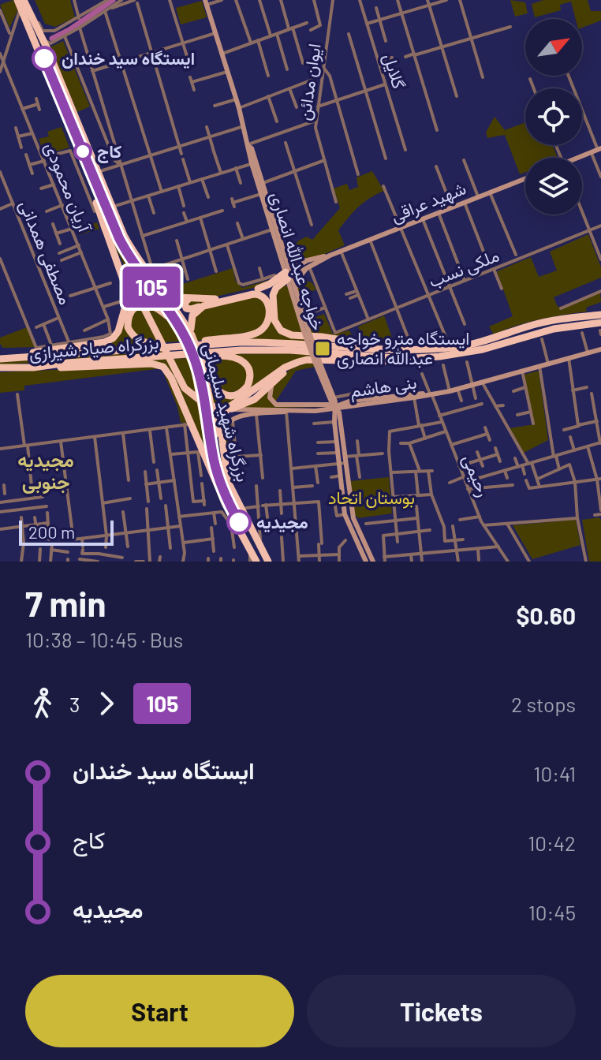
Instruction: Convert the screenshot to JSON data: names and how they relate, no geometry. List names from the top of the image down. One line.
{"streets":{"highway":["بزرگراه صیاد شیرازی","بزرگراه شهید سلیمانی"],"main road":["شهید عراقی","خواجه عبدالله انصاری","بنی هاشم"],"street":["گلایل","ایوان مدائن","آریان محمودی","مصطفی همدانی","ملکی نسب","رحیمی"]},"crossings":[["آریان محمودی","مصطفی همدانی"],["شهید عراقی","خواجه عبدالله انصاری"],["خواجه عبدالله انصاری","بنی هاشم"],["بنی هاشم","رحیمی"]],"districts":["مجیدیه جنوبی"],"parks":["بوستان اتحاد"],"places":{"other":["ایستگاه سید خندان","کاج","مجیدیه"],"transit":["ایستگاه مترو خواجه عبدالله انصاری"]},"lines":["bus line 105"],"scale_bar":"200 m","north":"top right","page":{"on_map":"105","scale":"200 m","heading":["7 min","10:38 – 10:45 · Bus","$0.60"],"legs":["3","105","2 stops"],"list":[{"name":"ایستگاه سید خندان","value":"10:41"},{"name":"کاج","value":"10:42"},{"name":"مجیدیه","value":"10:45"}],"buttons":["Start","Tickets"]}}
